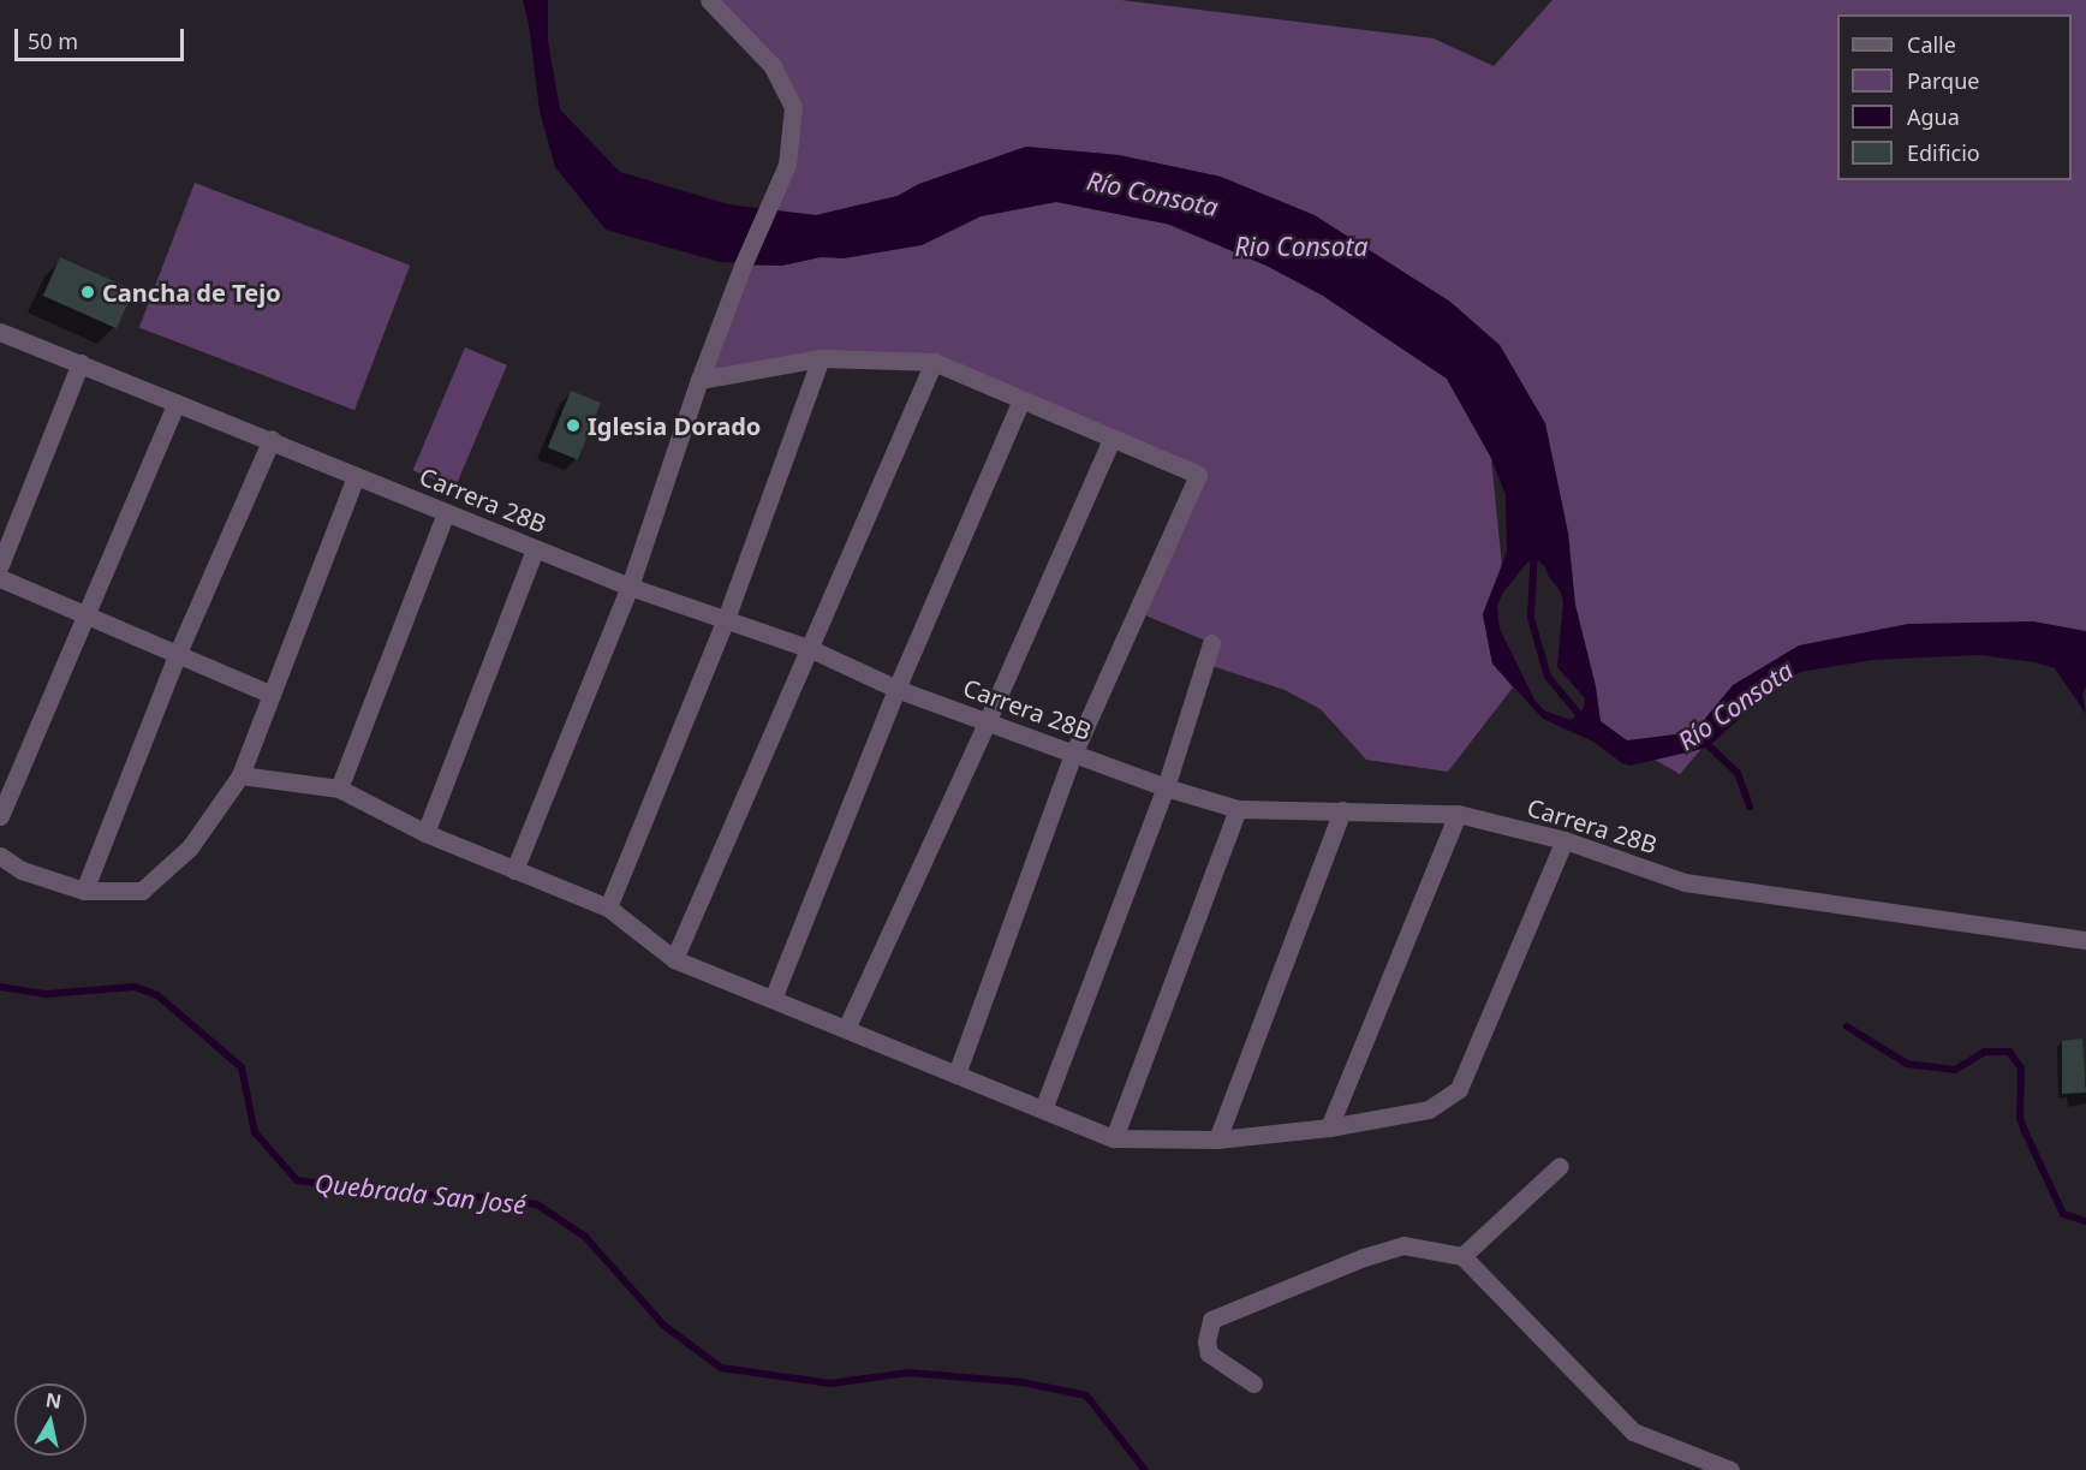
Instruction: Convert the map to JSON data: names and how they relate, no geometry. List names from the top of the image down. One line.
{"streets":{"street":["Carrera 28B"]},"water":["Río Consota","Rio Consota","Quebrada San José"],"places":["Cancha de Tejo","Iglesia Dorado"],"legend":["Calle","Parque","Agua","Edificio"],"scale_bar":"50 m","north":"top"}
